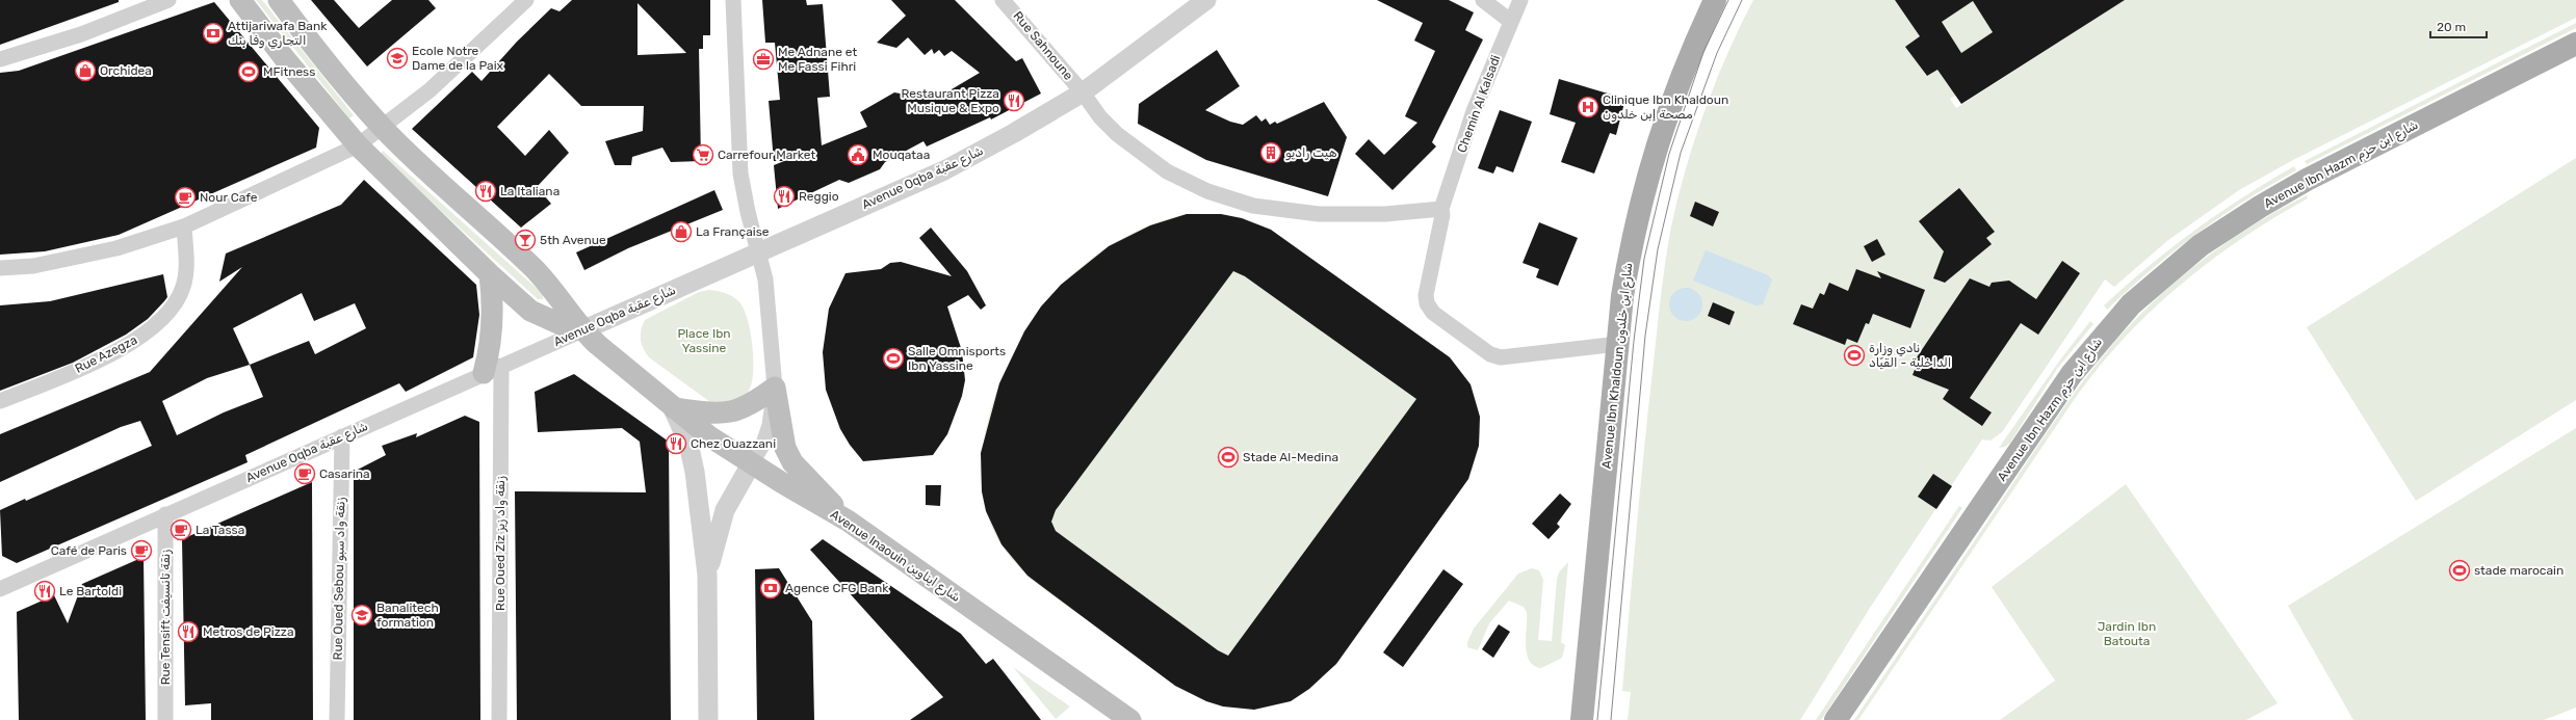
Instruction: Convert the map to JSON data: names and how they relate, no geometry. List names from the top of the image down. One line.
{"streets":{"main road":["Avenue Ibn Hazm شارع ابن حزم","Avenue Ibn Khaldoun شارع ابن خلدون","Avenue Inaouin شارع ايناوين"],"street":["Rue Sahnoune","Chemin Al Kalsadi","Avenue Oqba شارع عقبة","Rue Azegza","Rue Oued Ziz زنقة واد زيز","Rue Oued Sebou زنقة واد سبو","Rue Tensift زنقة تانسيفت"]},"crossings":[["Rue Sahnoune","Chemin Al Kalsadi"],["Rue Sahnoune","Avenue Oqba شارع عقبة"],["Chemin Al Kalsadi","Avenue Ibn Khaldoun شارع ابن خلدون"],["Avenue Oqba شارع عقبة","Rue Oued Ziz زنقة واد زيز"],["Avenue Oqba شارع عقبة","Avenue Inaouin شارع ايناوين"],["Avenue Oqba شارع عقبة","Rue Oued Sebou زنقة واد سبو"],["Avenue Oqba شارع عقبة","Rue Tensift زنقة تانسيفت"]],"parks":["Place Ibn Yassine","Jardin Ibn Batouta"],"places":{"bank":["Attijariwafa Bank التجاري وفا بنك","Agence CFG Bank"],"school or university":["Ecole Notre Dame de la Paix","Banalitech formation"],"office":["Me Adnane et Me Fassi Fihri"],"shop":["Orchidea","La Française"],"sports":["MFitness","نادي وزارة الداخلية - القيّاد","Salle Omnisports Ibn Yassine","Stade Al-Medina","stade marocain"],"restaurant":["Restaurant Pizza Musique & Expo","La Italiana","Reggio","Chez Ouazzani","Le Bartoldi","Metros de Pizza"],"hospital":["Clinique Ibn Khaldoun مصحة إبن خلدون"],"building":["هيت راديو"],"supermarket":["Carrefour Market"],"public building":["Mouqataa"],"cafe":["Nour Cafe","Casarina","La Tassa","Café de Paris"],"bar":["5th Avenue"]},"scale_bar":"20 m"}
